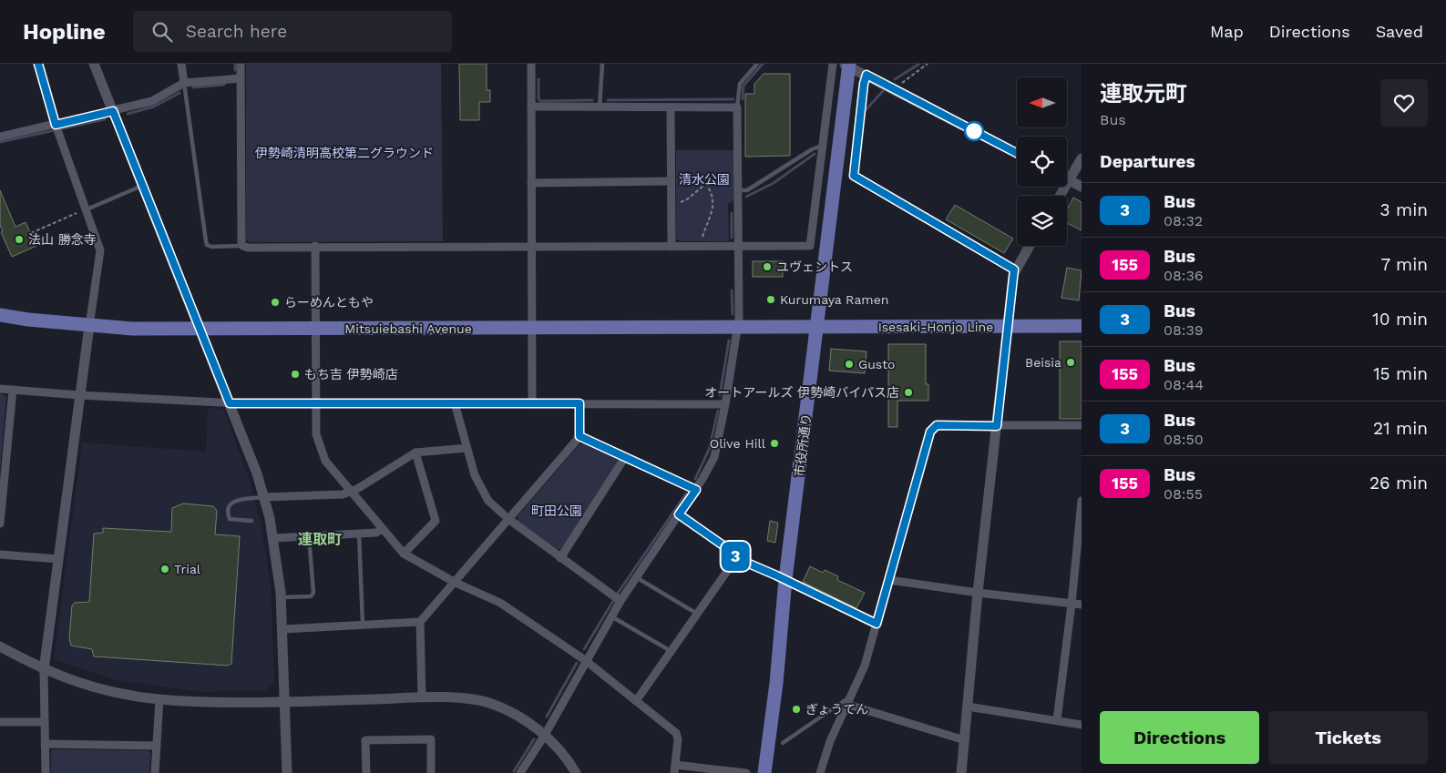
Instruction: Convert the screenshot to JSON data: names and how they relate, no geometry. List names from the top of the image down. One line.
{"streets":{"main road":["Isesaki-Honjo Line","Mitsuiebashi Avenue","市役所通り"]},"crossings":[["Isesaki-Honjo Line","Mitsuiebashi Avenue"],["Isesaki-Honjo Line","市役所通り"],["Mitsuiebashi Avenue","市役所通り"]],"districts":["連取町"],"parks":["伊勢崎清明高校第二グラウンド","清水公園","町田公園"],"places":["法山 勝念寺","ユヴェントス","Kurumaya Ramen","らーめんともや","Beisia","Gusto","もち吉 伊勢崎店","オートアールズ 伊勢崎バイパス店","Olive Hill","Trial","ぎょうてん"],"lines":["bus line 3"],"north":"left","page":{"header":"Hopline","search":"Search here","nav":["Map","Directions","Saved"],"on_map":"3","heading":[["連取元町","Bus"],"Departures"],"list":[{"mark":"3","name":"Bus","note":"08:32","value":"3 min"},{"mark":"155","name":"Bus","note":"08:36","value":"7 min"},{"mark":"3","name":"Bus","note":"08:39","value":"10 min"},{"mark":"155","name":"Bus","note":"08:44","value":"15 min"},{"mark":"3","name":"Bus","note":"08:50","value":"21 min"},{"mark":"155","name":"Bus","note":"08:55","value":"26 min"}],"buttons":["Directions","Tickets"]}}
